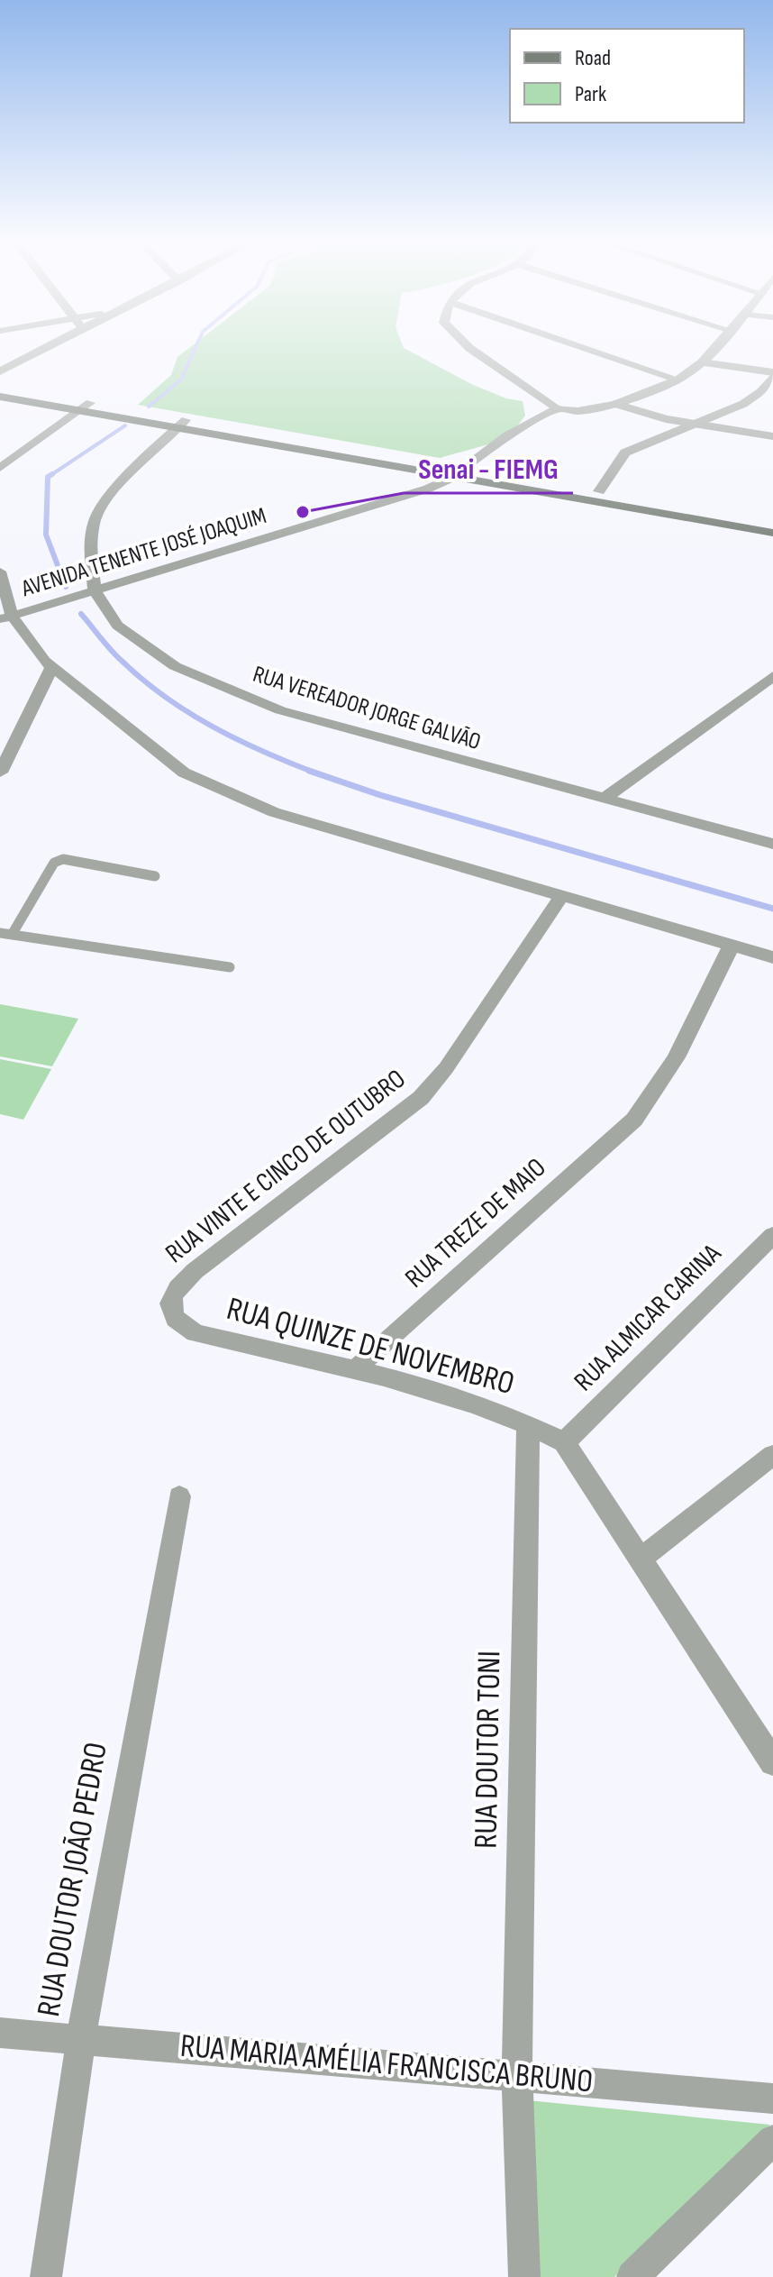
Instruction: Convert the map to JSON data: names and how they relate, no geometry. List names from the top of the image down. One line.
{"streets":{"street":["AVENIDA TENENTE JOSÉ JOAQUIM","RUA VEREADOR JORGE GALVÃO","RUA VINTE E CINCO DE OUTUBRO","RUA TREZE DE MAIO","RUA ALMICAR CARINA","RUA QUINZE DE NOVEMBRO","RUA DOUTOR TONI","RUA DOUTOR JOÃO PEDRO","RUA MARIA AMÉLIA FRANCISCA BRUNO"]},"crossings":[["AVENIDA TENENTE JOSÉ JOAQUIM","RUA VEREADOR JORGE GALVÃO"],["RUA VINTE E CINCO DE OUTUBRO","RUA QUINZE DE NOVEMBRO"],["RUA TREZE DE MAIO","RUA QUINZE DE NOVEMBRO"],["RUA ALMICAR CARINA","RUA QUINZE DE NOVEMBRO"],["RUA QUINZE DE NOVEMBRO","RUA DOUTOR TONI"],["RUA DOUTOR TONI","RUA MARIA AMÉLIA FRANCISCA BRUNO"],["RUA DOUTOR JOÃO PEDRO","RUA MARIA AMÉLIA FRANCISCA BRUNO"]],"places":["Senai - FIEMG"],"legend":["Road","Park"]}
